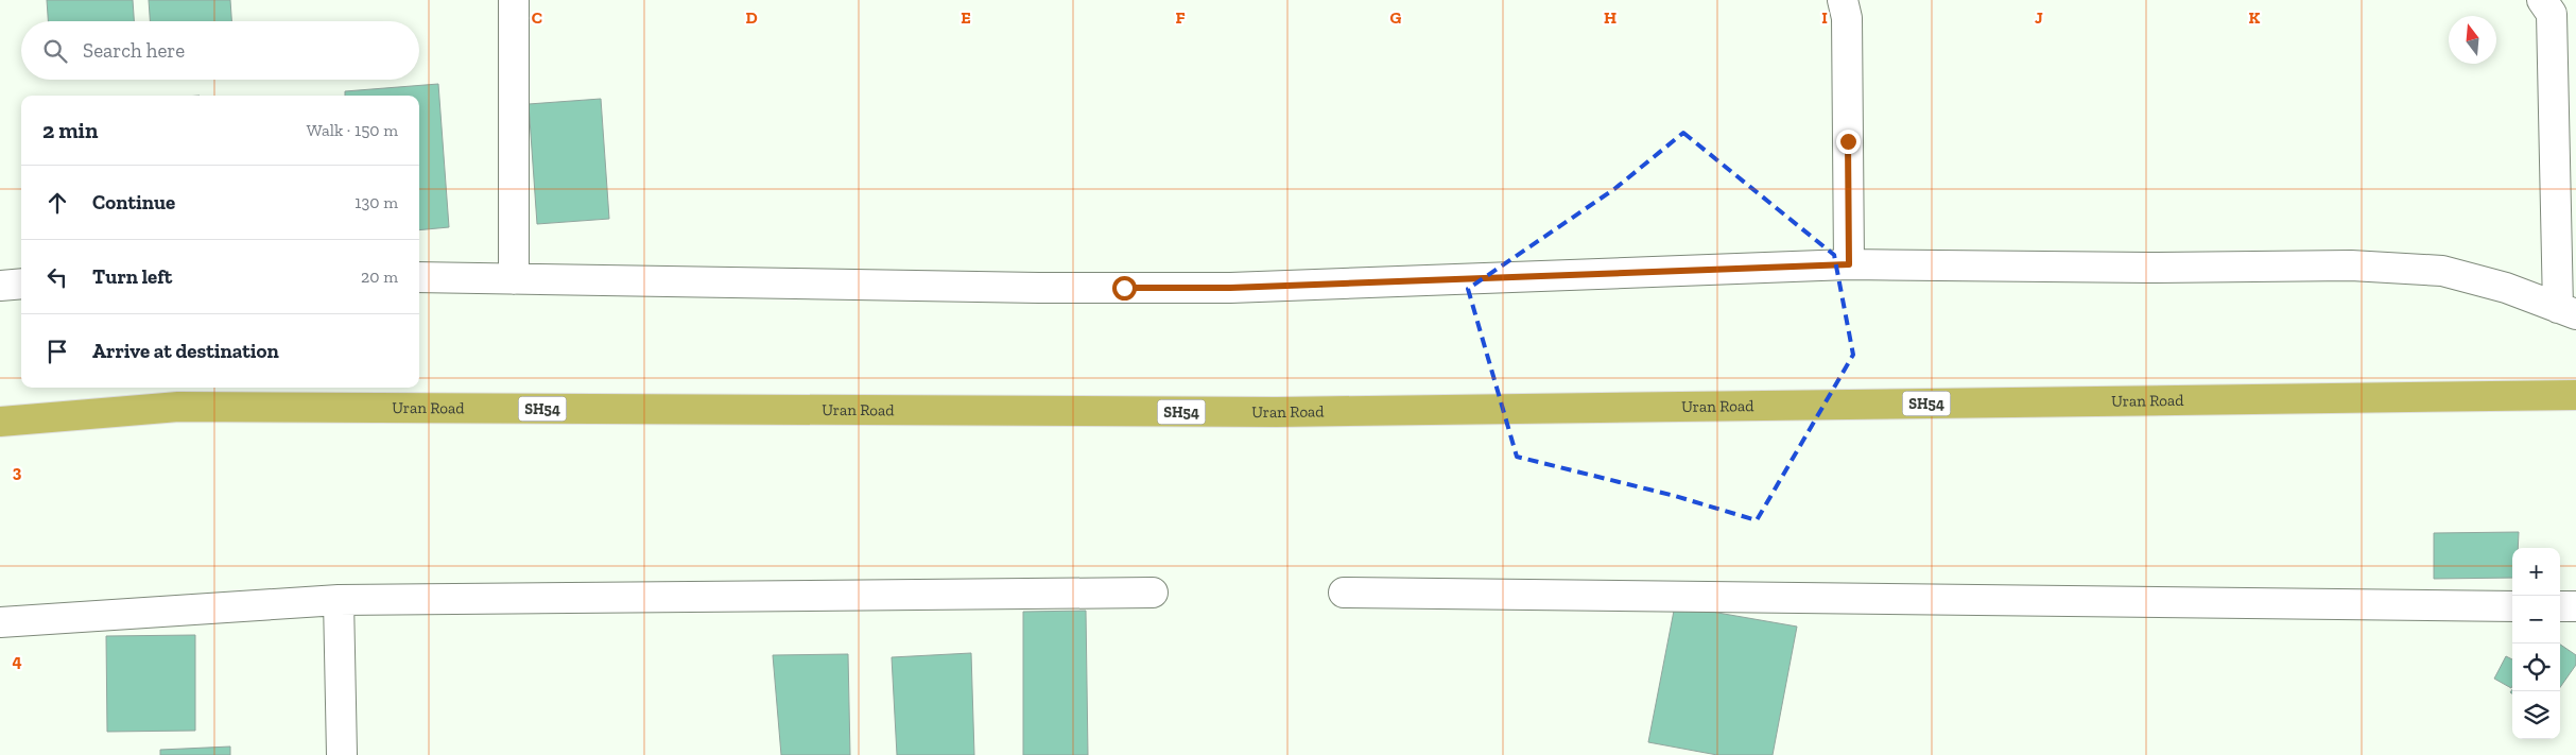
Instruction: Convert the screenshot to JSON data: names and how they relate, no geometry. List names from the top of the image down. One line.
{"streets":{"main road":["Uran Road","SH54"]},"north":"top","page":{"search":"Search here","heading":["2 min","Walk · 150 m"],"list":[["Continue","130 m"],["Turn left","20 m"],"Arrive at destination"],"map_buttons":["+","−"]},"grid":{"columns":["C","D","E","F","G","H","I","J","K"],"rows":["3","4"]}}
